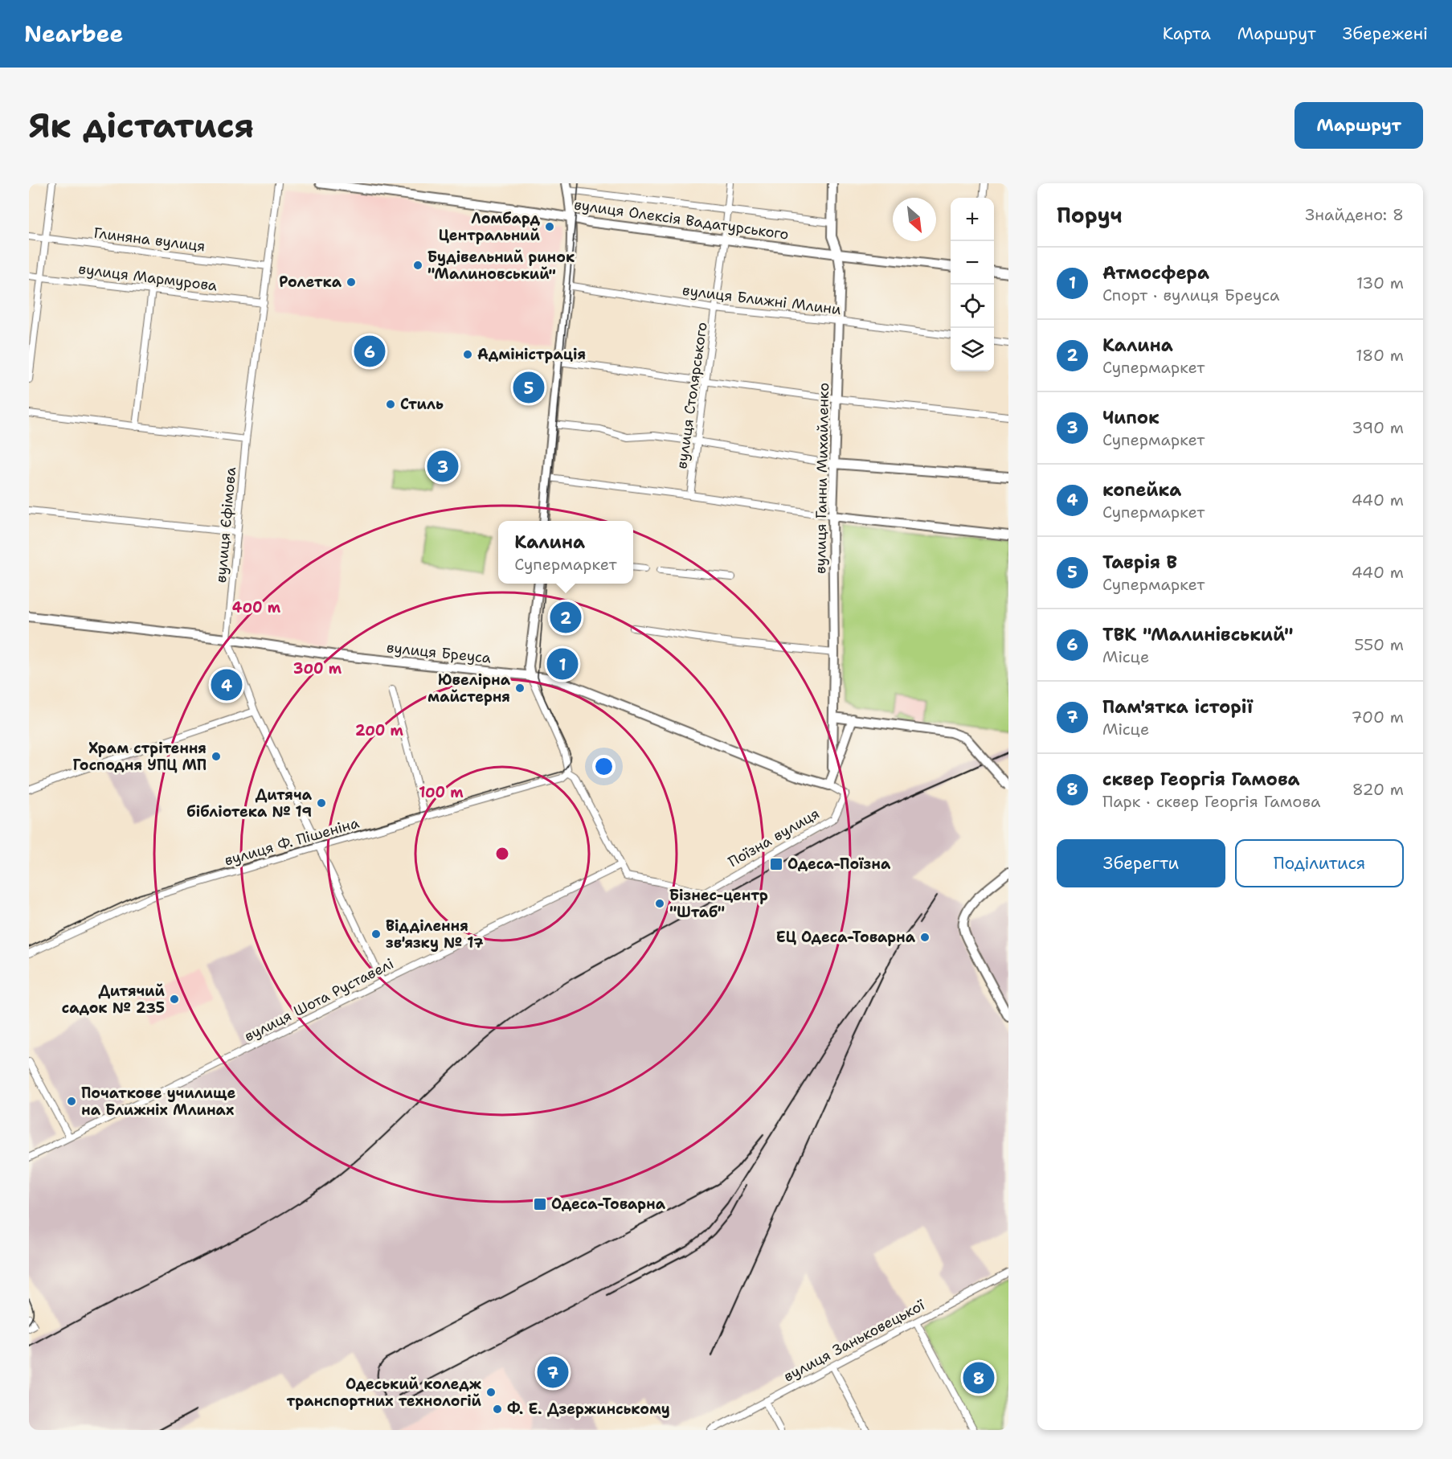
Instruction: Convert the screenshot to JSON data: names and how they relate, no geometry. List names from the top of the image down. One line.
{"streets":{"street":["вулиця Олексія Вадатурського","Глиняна вулиця","вулиця Мармурова","вулиця Ближні Млини","вулиця Столярського","вулиця Ганни Михайленко","вулиця Єфімова","вулиця Бреуса","Поїзна вулиця","вулиця Ф. Пішеніна","вулиця Шота Руставелі","вулиця Заньковецької"]},"crossings":[["вулиця Олексія Вадатурського","вулиця Столярського"],["вулиця Олексія Вадатурського","вулиця Ганни Михайленко"],["Глиняна вулиця","вулиця Єфімова"],["вулиця Мармурова","вулиця Єфімова"],["вулиця Ближні Млини","вулиця Столярського"],["вулиця Ближні Млини","вулиця Ганни Михайленко"],["вулиця Ганни Михайленко","вулиця Бреуса"],["вулиця Ганни Михайленко","Поїзна вулиця"],["вулиця Єфімова","вулиця Бреуса"],["вулиця Єфімова","вулиця Ф. Пішеніна"],["вулиця Єфімова","вулиця Шота Руставелі"],["вулиця Бреуса","Поїзна вулиця"],["Поїзна вулиця","вулиця Шота Руставелі"]],"places":{"other":["Ломбард Центральний","Будівельний ринок \"Малиновський\"","Ролетка","Адміністрація","Стиль","Ювелірна майстерня","Храм стрітення Господня УПЦ МП","Дитяча бібліотека № 19","Бізнес-центр \"Штаб\"","Відділення зв'язку № 17","ЕЦ Одеса-Товарна","Дитячий садок № 235","Початкове училище на Ближніх Млинах","Одеський коледж транспортних технологій","Ф. Е. Дзержинському"],"transit":["Одеса-Поїзна","Одеса-Товарна"]},"north":"bottom right","page":{"header":"Nearbee","nav":["Карта","Маршрут","Збережені"],"buttons":["Маршрут",["Зберегти","Поділитися"]],"title":"Як дістатися","heading":["Поруч","Знайдено: 8"],"map_buttons":["+","−"],"list":[{"mark":"1","name":"Атмосфера","note":"Спорт · вулиця Бреуса","value":"130 m"},{"mark":"2","name":"Калина","note":"Супермаркет","value":"180 m"},{"mark":"3","name":"Чипок","note":"Супермаркет","value":"390 m"},{"mark":"4","name":"копейка","note":"Супермаркет","value":"440 m"},{"mark":"5","name":"Таврія В","note":"Супермаркет","value":"440 m"},{"mark":"6","name":"ТВК \"Малинівський\"","note":"Місце","value":"550 m"},{"mark":"7","name":"Пам'ятка історії","note":"Місце","value":"700 m"},{"mark":"8","name":"сквер Георгія Гамова","note":"Парк · сквер Георгія Гамова","value":"820 m"}],"pins":["6","5","3","2","1","4","7","8"],"popup":["Калина","Супермаркет"]},"rings":["400 m","300 m","200 m","100 m"]}
